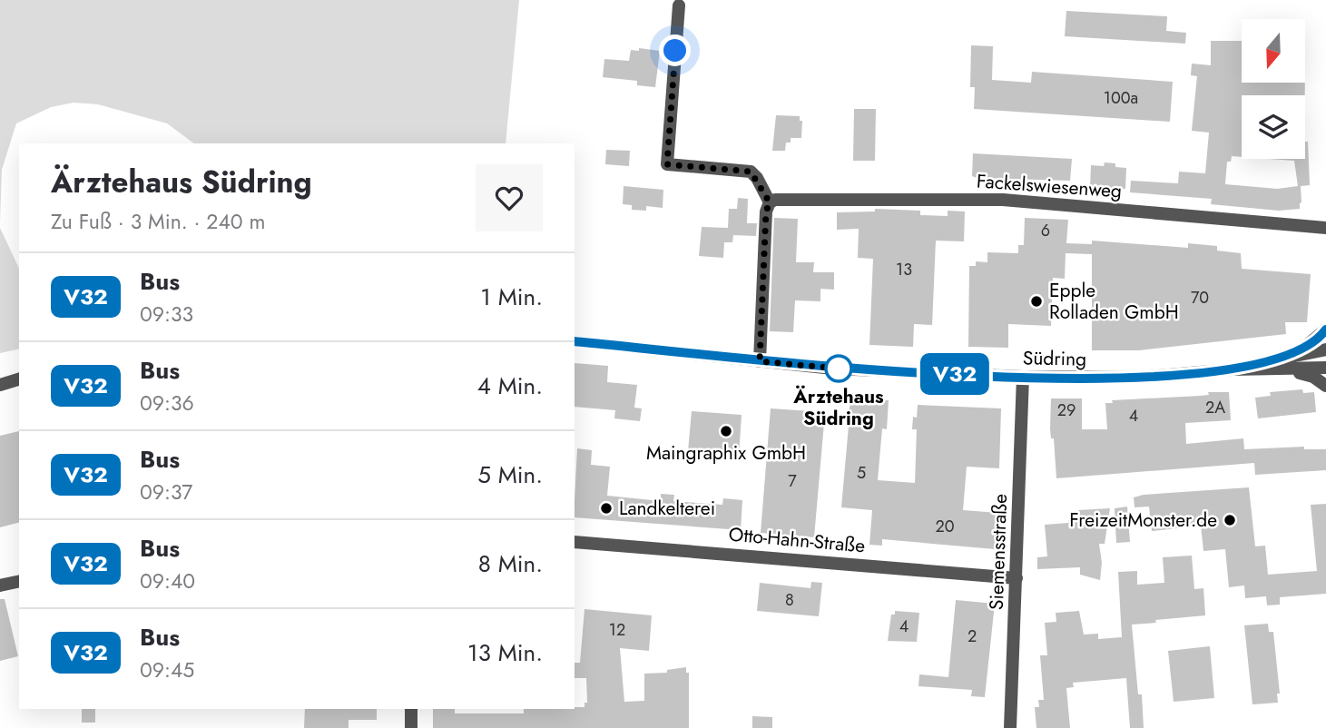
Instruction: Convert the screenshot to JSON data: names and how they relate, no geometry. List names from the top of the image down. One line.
{"streets":{"street":["Fackelswiesenweg","Südring","Otto-Hahn-Straße","Siemensstraße"]},"crossings":[["Südring","Siemensstraße"],["Otto-Hahn-Straße","Siemensstraße"]],"places":["Epple Rolladen GmbH","Ärztehaus Südring","Maingraphix GmbH","Landkelterei","FreizeitMonster.de"],"lines":["bus line V32"],"house_numbers":["100a","6","13","70","2A","29","4","5","7","20","8","4","12","2"],"north":"bottom","page":{"on_map":"V32","heading":["Ärztehaus Südring","Zu Fuß · 3 Min. · 240 m"],"list":[{"mark":"V32","name":"Bus","note":"09:33","value":"1 Min."},{"mark":"V32","name":"Bus","note":"09:36","value":"4 Min."},{"mark":"V32","name":"Bus","note":"09:37","value":"5 Min."},{"mark":"V32","name":"Bus","note":"09:40","value":"8 Min."},{"mark":"V32","name":"Bus","note":"09:45","value":"13 Min."}]}}
